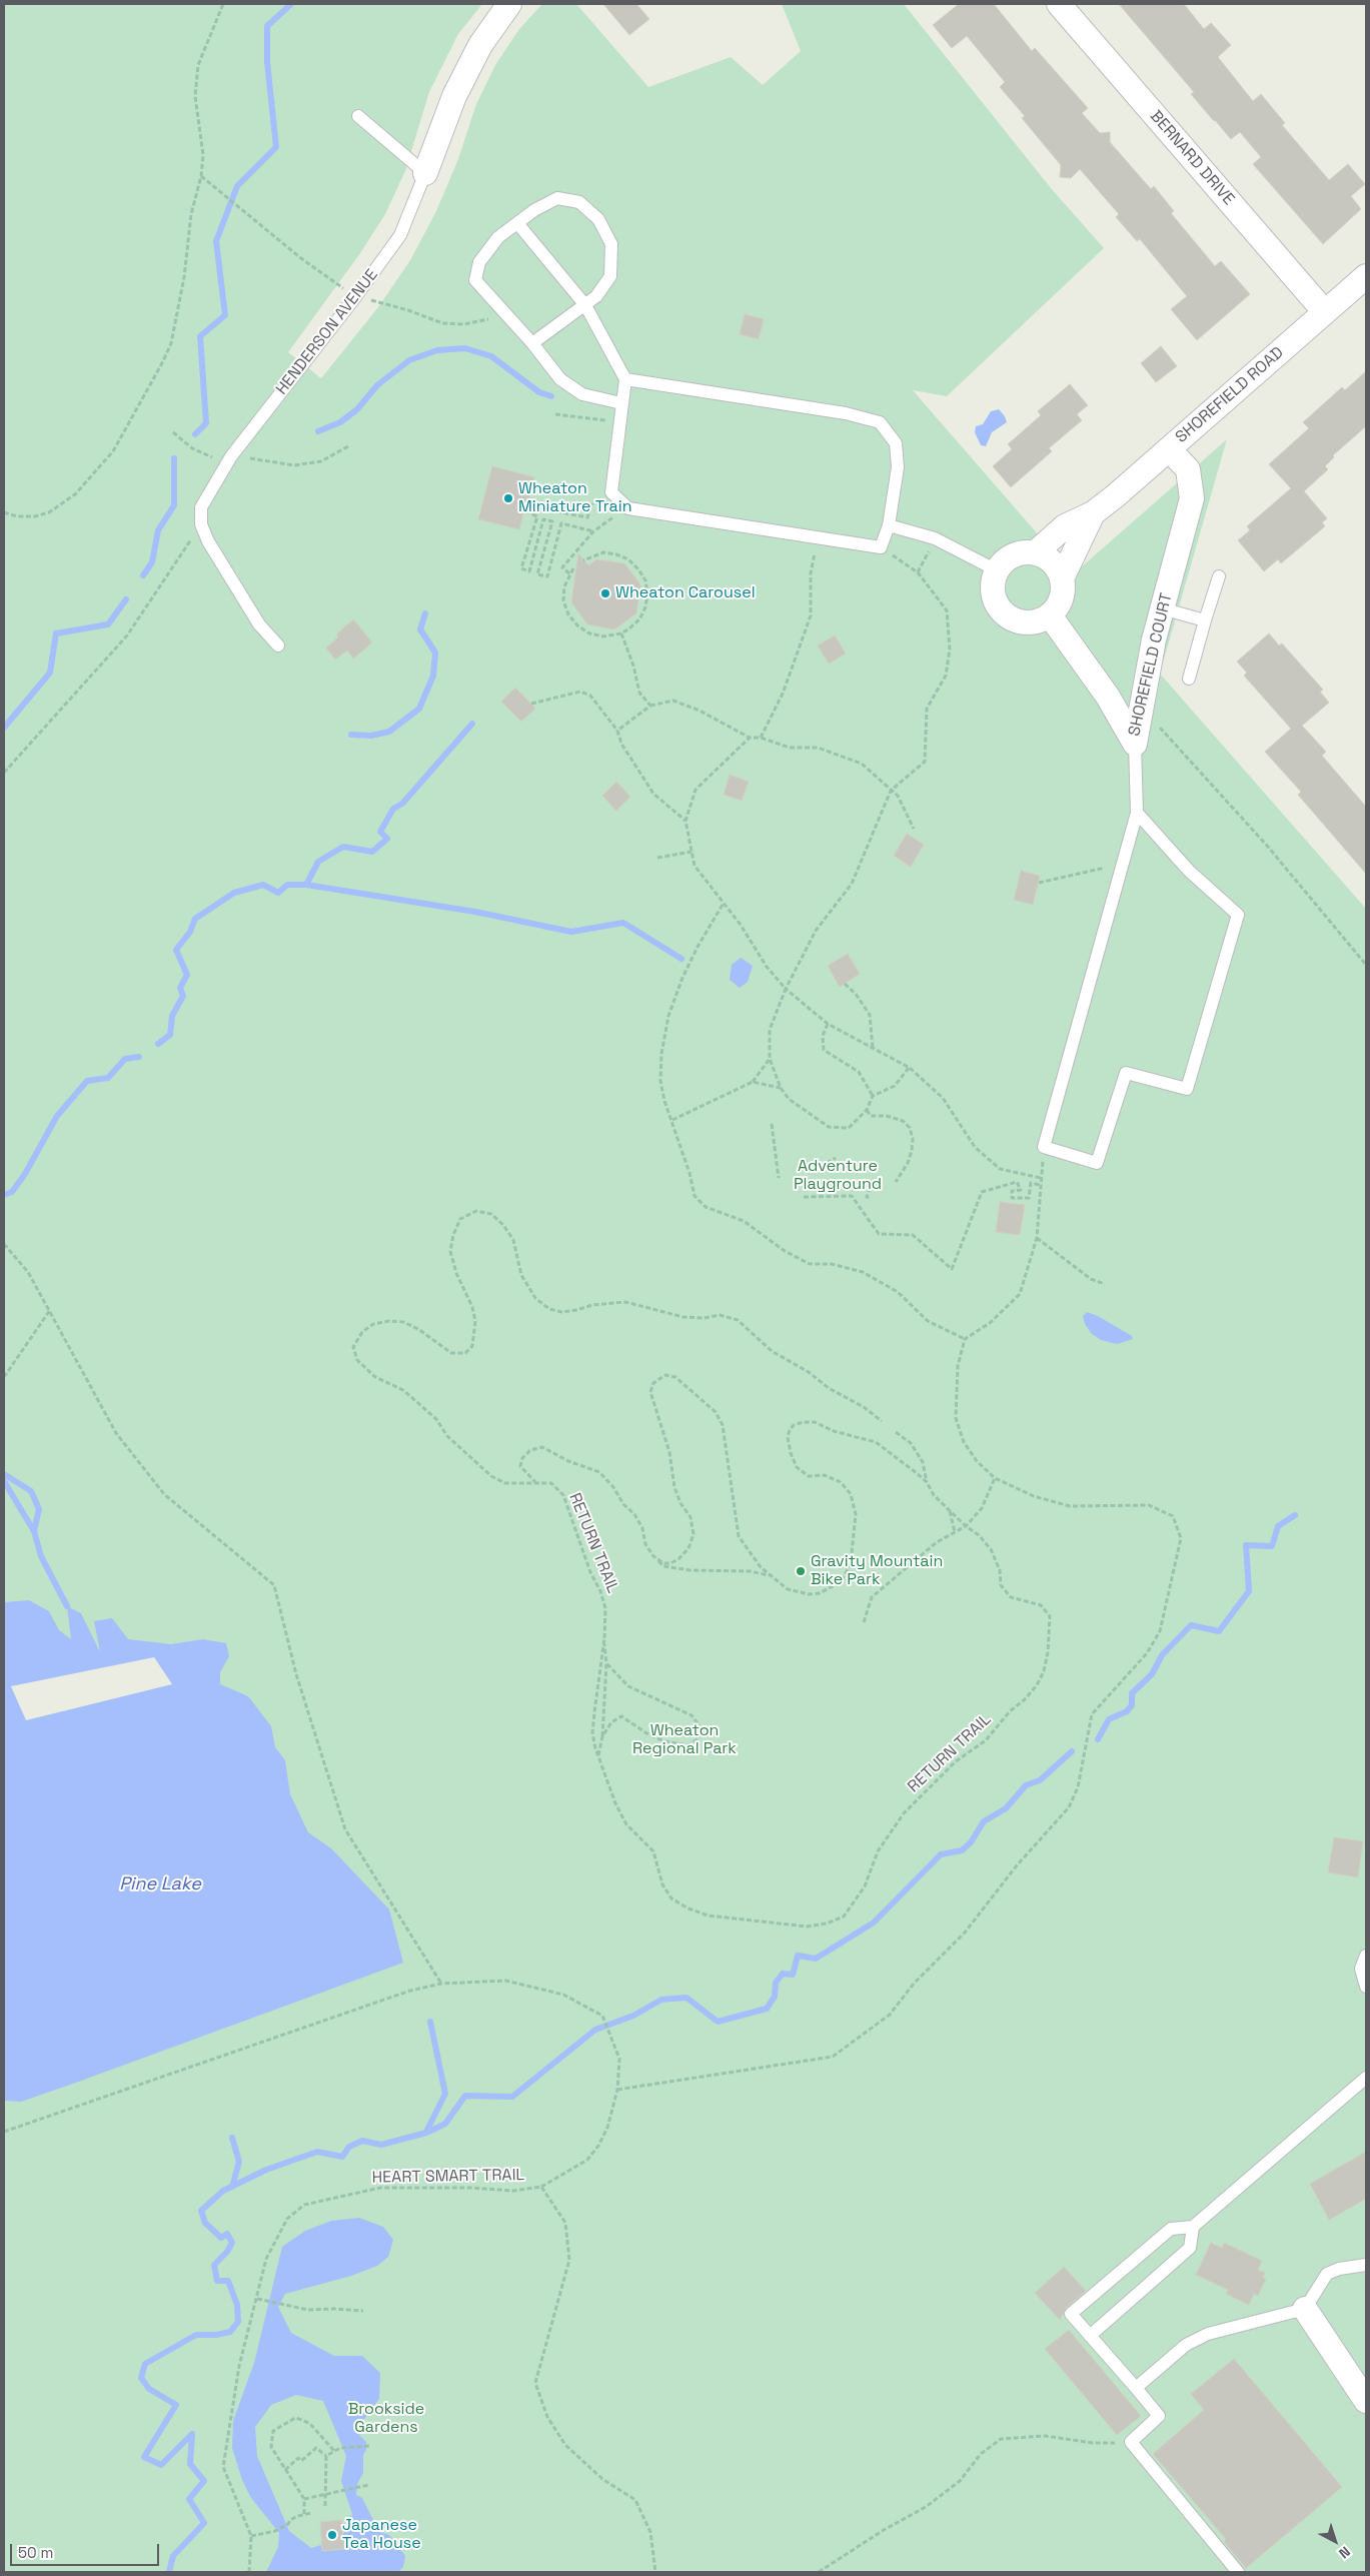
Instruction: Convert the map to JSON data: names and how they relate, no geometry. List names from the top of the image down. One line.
{"streets":{"street":["BERNARD DRIVE","HENDERSON AVENUE","SHOREFIELD ROAD","SHOREFIELD COURT"],"path":["RETURN TRAIL","HEART SMART TRAIL"]},"crossings":[["BERNARD DRIVE","SHOREFIELD ROAD"],["SHOREFIELD ROAD","SHOREFIELD COURT"]],"water":["Pine Lake"],"parks":["Adventure Playground","Wheaton Regional Park","Brookside Gardens"],"places":["Wheaton Miniature Train","Wheaton Carousel","Gravity Mountain Bike Park","Japanese Tea House"],"scale_bar":"50 m","north":"bottom right"}
